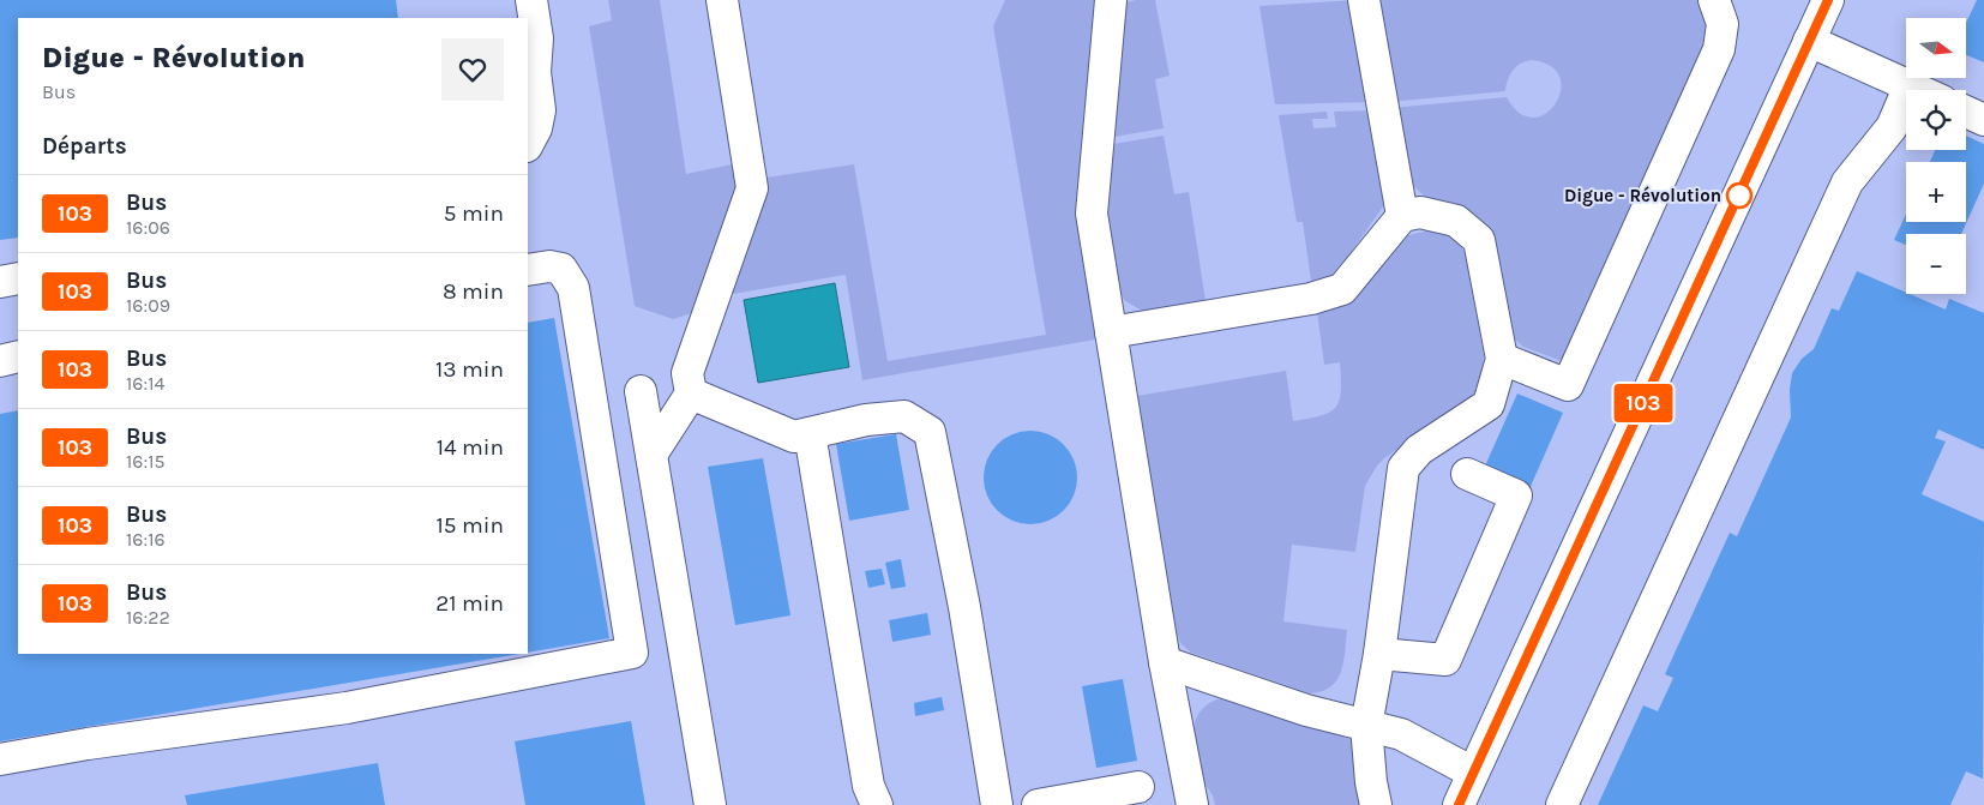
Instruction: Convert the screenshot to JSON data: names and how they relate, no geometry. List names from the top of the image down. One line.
{"places":["Digue - Révolution"],"lines":["bus line 103"],"north":"right","page":{"on_map":"103","map_buttons":["+","−"],"heading":[["Digue - Révolution","Bus"],"Départs"],"list":[{"mark":"103","name":"Bus","note":"16:06","value":"5 min"},{"mark":"103","name":"Bus","note":"16:09","value":"8 min"},{"mark":"103","name":"Bus","note":"16:14","value":"13 min"},{"mark":"103","name":"Bus","note":"16:15","value":"14 min"},{"mark":"103","name":"Bus","note":"16:16","value":"15 min"},{"mark":"103","name":"Bus","note":"16:22","value":"21 min"}]}}
